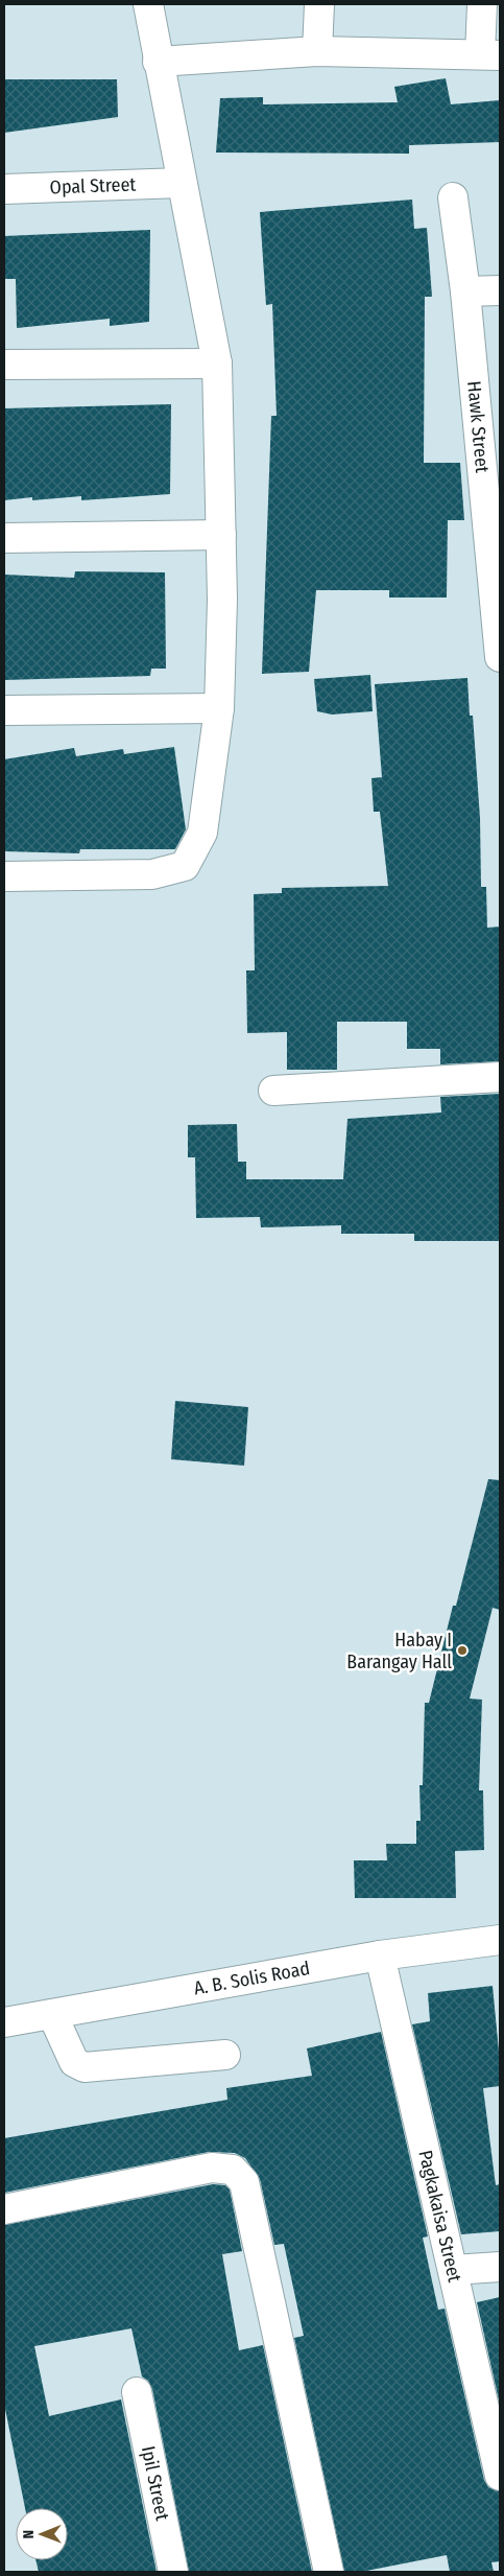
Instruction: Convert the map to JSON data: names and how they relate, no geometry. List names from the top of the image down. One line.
{"streets":{"street":["Opal Street","Hawk Street","A. B. Solis Road","Pagkakaisa Street","Ipil Street"]},"crossings":[["A. B. Solis Road","Pagkakaisa Street"]],"places":["Habay I Barangay Hall"],"north":"left"}
